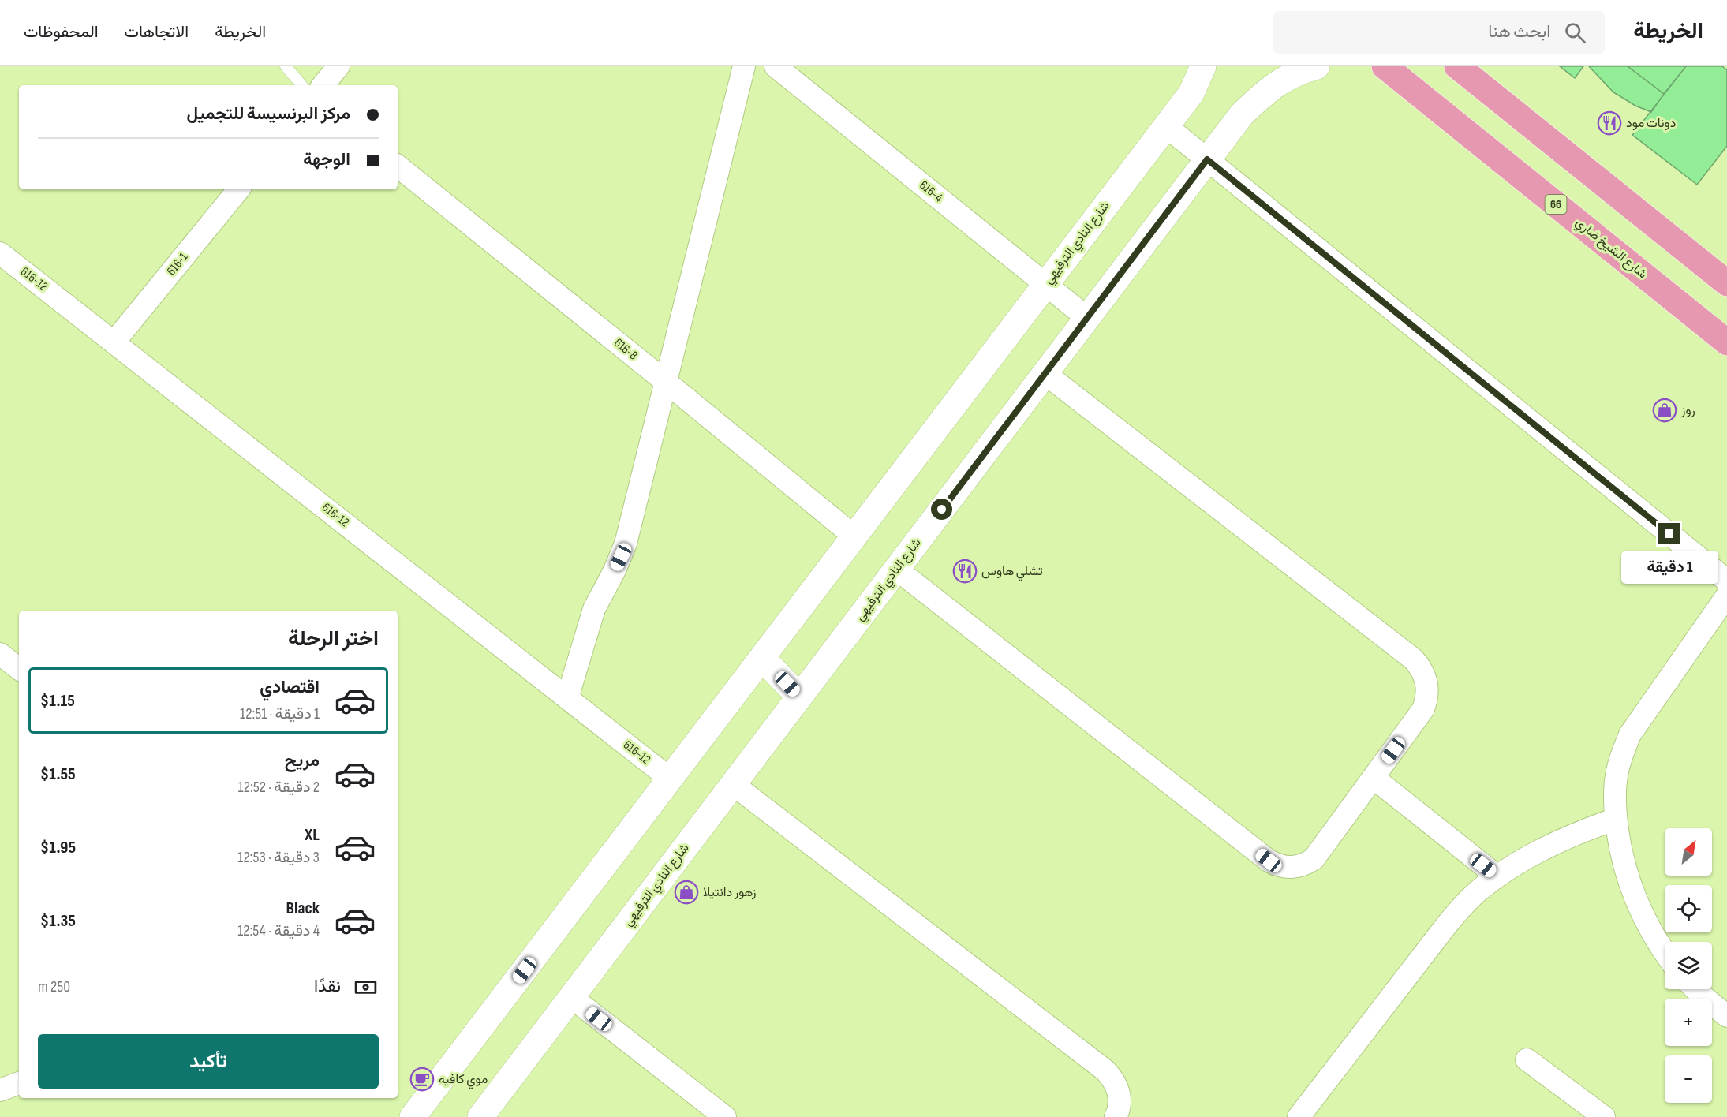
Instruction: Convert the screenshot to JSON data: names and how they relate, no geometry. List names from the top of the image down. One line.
{"streets":{"main road":["66","شارع الشيخ ضاري"],"street":["616-4","شارع النادي الترفيهي","616-1","616-12","616-8"]},"crossings":[["616-4","شارع النادي الترفيهي"],["شارع النادي الترفيهي","616-12"],["شارع النادي الترفيهي","616-8"],["616-1","616-12"]],"places":{"restaurant":["دونات مود","تشلي هاوس"],"shop":["روز","زهور دانتيلا"],"cafe":["موي كافيه"]},"north":"top right","page":{"header":"الخريطة","search":"ابحث هنا","nav":["الخريطة","الاتجاهات","المحفوظات"],"banner":["مركز البرنسيسة للتجميل","الوجهة"],"bubble":"1 دقيقة","heading":"اختر الرحلة","list":[{"name":"اقتصادي","note":"1 دقيقة · 12:51","value":"$1.15"},{"name":"مريح","note":"2 دقيقة · 12:52","value":"$1.55"},{"name":"XL","note":"3 دقيقة · 12:53","value":"$1.95"},{"name":"Black","note":"4 دقيقة · 12:54","value":"$1.35"}],"map_buttons":["+","−"],"pay":["نقدًا","250 m"],"buttons":"تأكيد"}}
